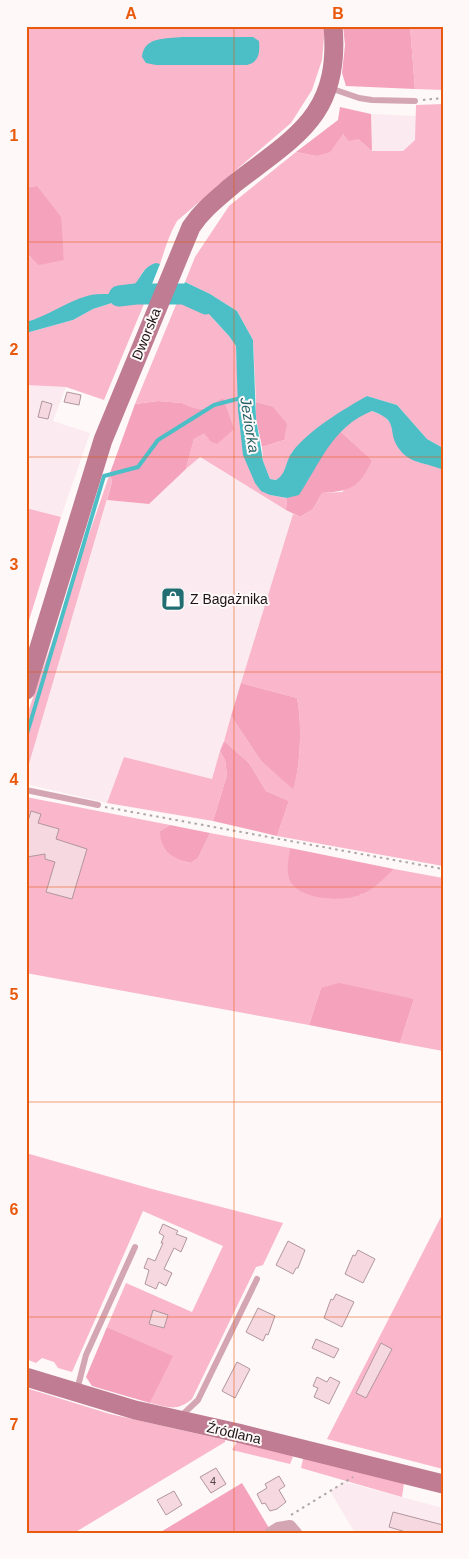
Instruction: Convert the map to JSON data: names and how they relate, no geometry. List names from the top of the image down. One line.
{"streets":{"street":["Dworska","Źródlana"]},"water":["Jeziorka"],"places":{"shop":["Z Bagażnika"]},"house_numbers":["4"],"grid":{"columns":["A","B"],"rows":["1","2","3","4","5","6","7"]}}
